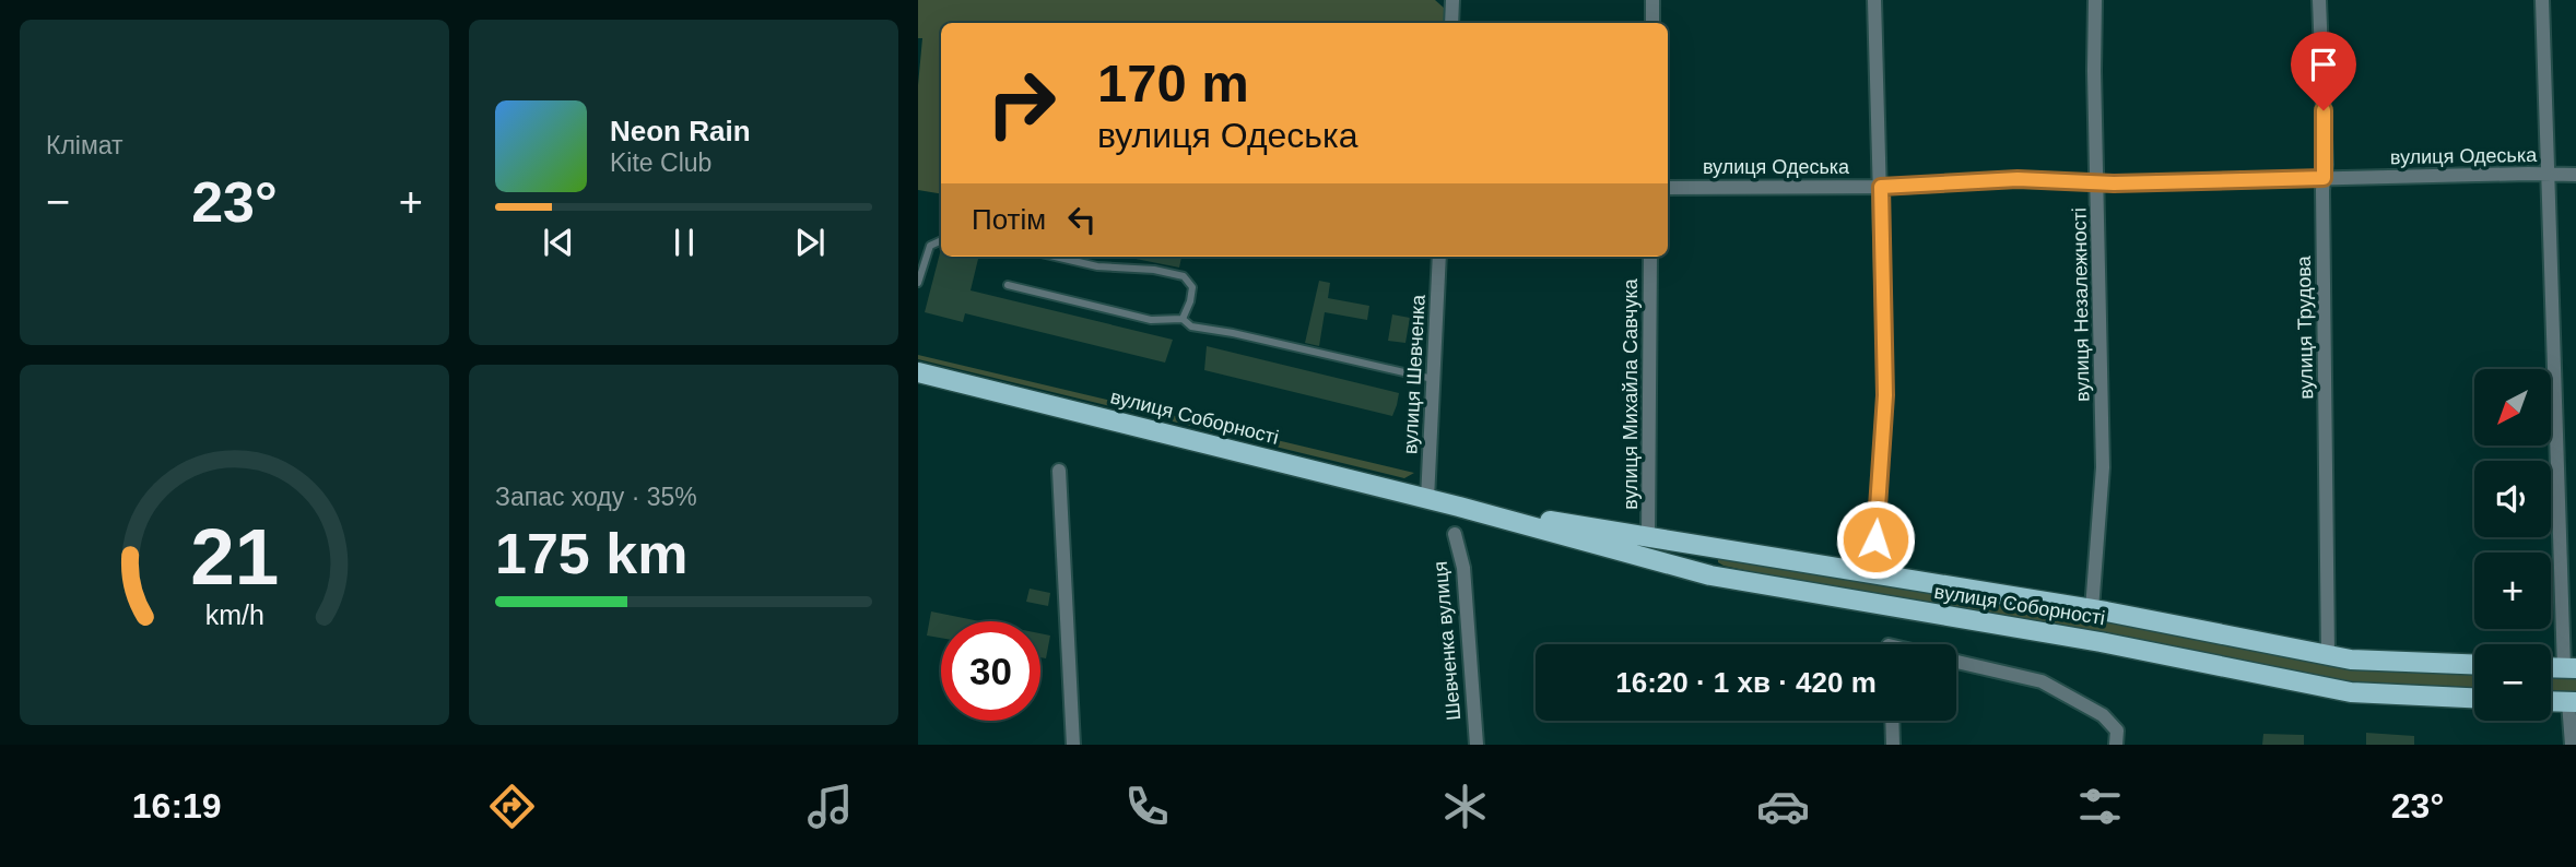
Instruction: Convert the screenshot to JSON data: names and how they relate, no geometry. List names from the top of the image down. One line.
{"streets":{"main road":["вулиця Соборності"],"street":["вулиця Одеська","вулиця Незалежності","вулиця Трудова","вулиця Шевченка","вулиця Михайла Савчука","Шевченка вулиця"]},"crossings":[["вулиця Одеська","вулиця Незалежності"],["вулиця Одеська","вулиця Трудова"],["вулиця Незалежності","вулиця Соборності"],["вулиця Трудова","вулиця Соборності"],["вулиця Шевченка","вулиця Соборності"],["вулиця Михайла Савчука","вулиця Соборності"]],"north":"bottom left","page":{"tile":["Клімат",["Запас ходу · 35%","175 km"]],"turn":["170 m","вулиця Одеська"],"song":["Neon Rain","Kite Club"],"heat":["−","23°","+"],"then":"Потім","map_buttons":["+","−"],"limit":"30","trip":"16:20 · 1 хв · 420 m","tabs":["16:19","23°"],"gauge":["21","km/h"]}}
